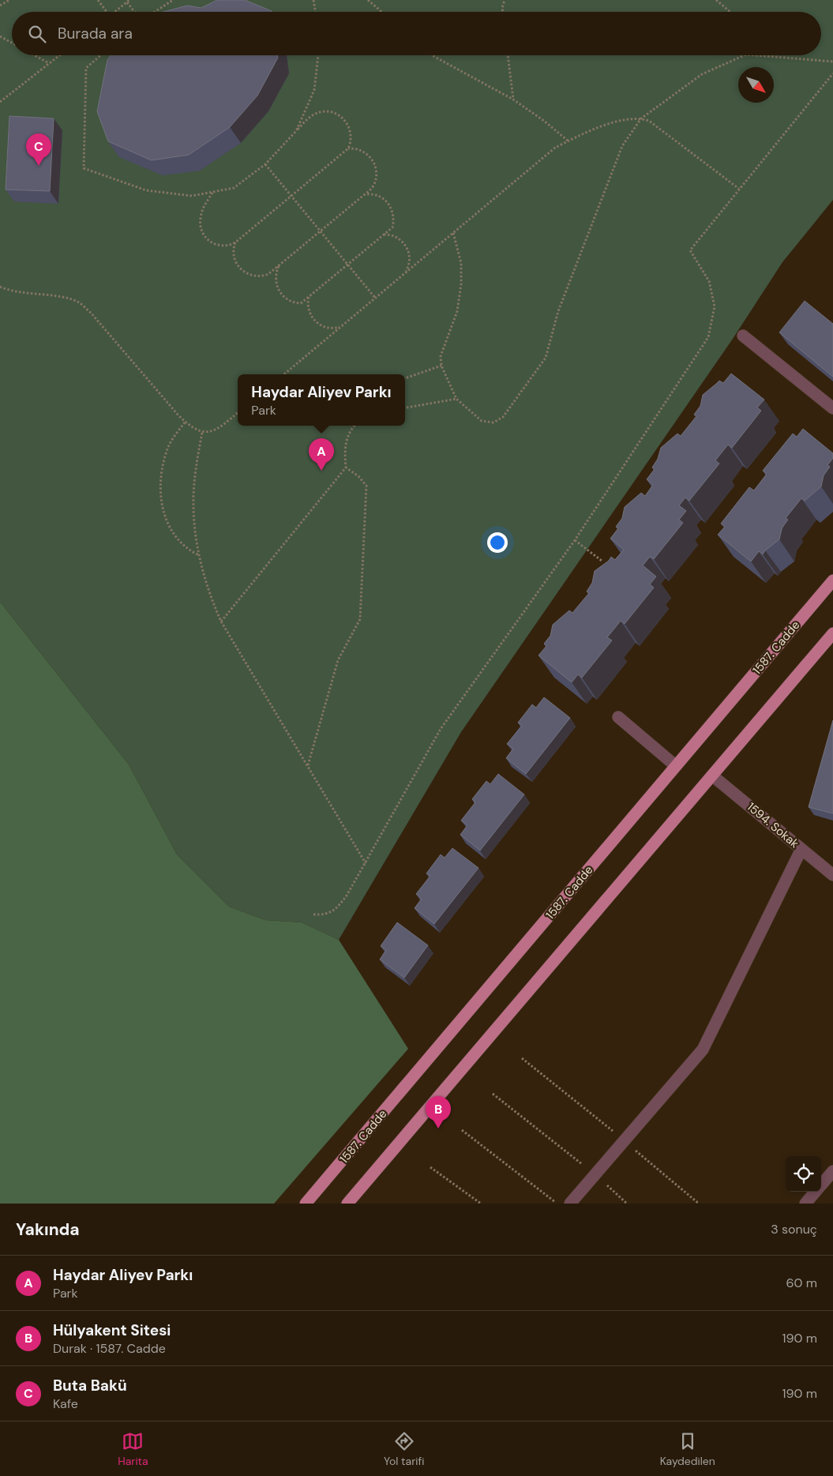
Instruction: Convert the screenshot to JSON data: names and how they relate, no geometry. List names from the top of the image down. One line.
{"streets":{"main road":["1587. Cadde"],"street":["1594. Sokak"]},"north":"bottom right","page":{"search":"Burada ara","pins":["C","A","B"],"popup":["Haydar Aliyev Parkı","Park"],"heading":["Yakında","3 sonuç"],"list":[{"mark":"A","name":"Haydar Aliyev Parkı","note":"Park","value":"60 m"},{"mark":"B","name":"Hülyakent Sitesi","note":"Durak · 1587. Cadde","value":"190 m"},{"mark":"C","name":"Buta Bakü","note":"Kafe","value":"190 m"}],"nav":["Harita","Yol tarifi","Kaydedilen"]}}
